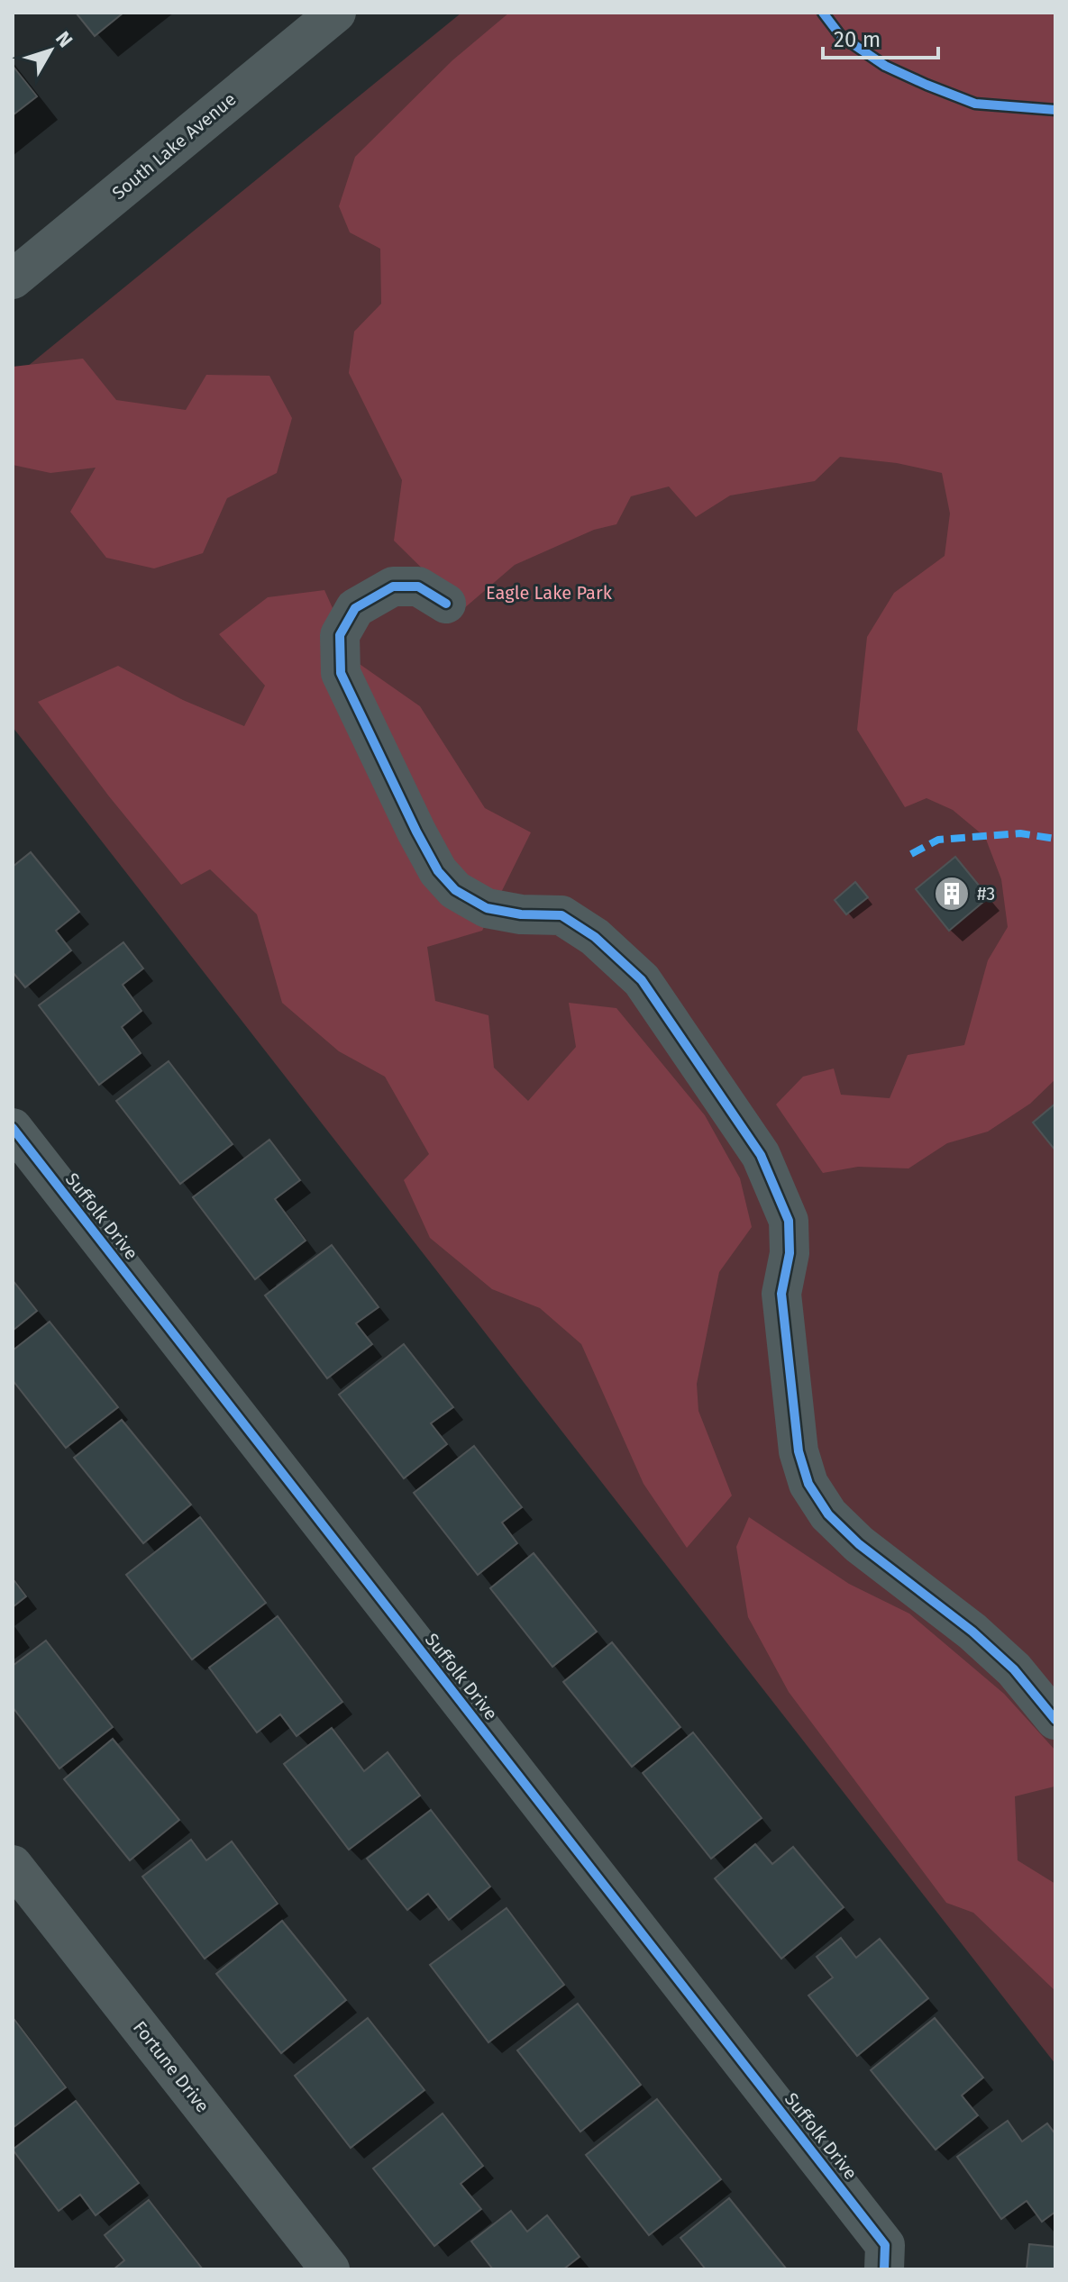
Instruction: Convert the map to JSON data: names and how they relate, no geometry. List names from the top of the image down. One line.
{"streets":{"street":["South Lake Avenue","Suffolk Drive","Fortune Drive"]},"parks":["Eagle Lake Park"],"places":{"building":["#3"]},"scale_bar":"20 m","north":"top right"}
